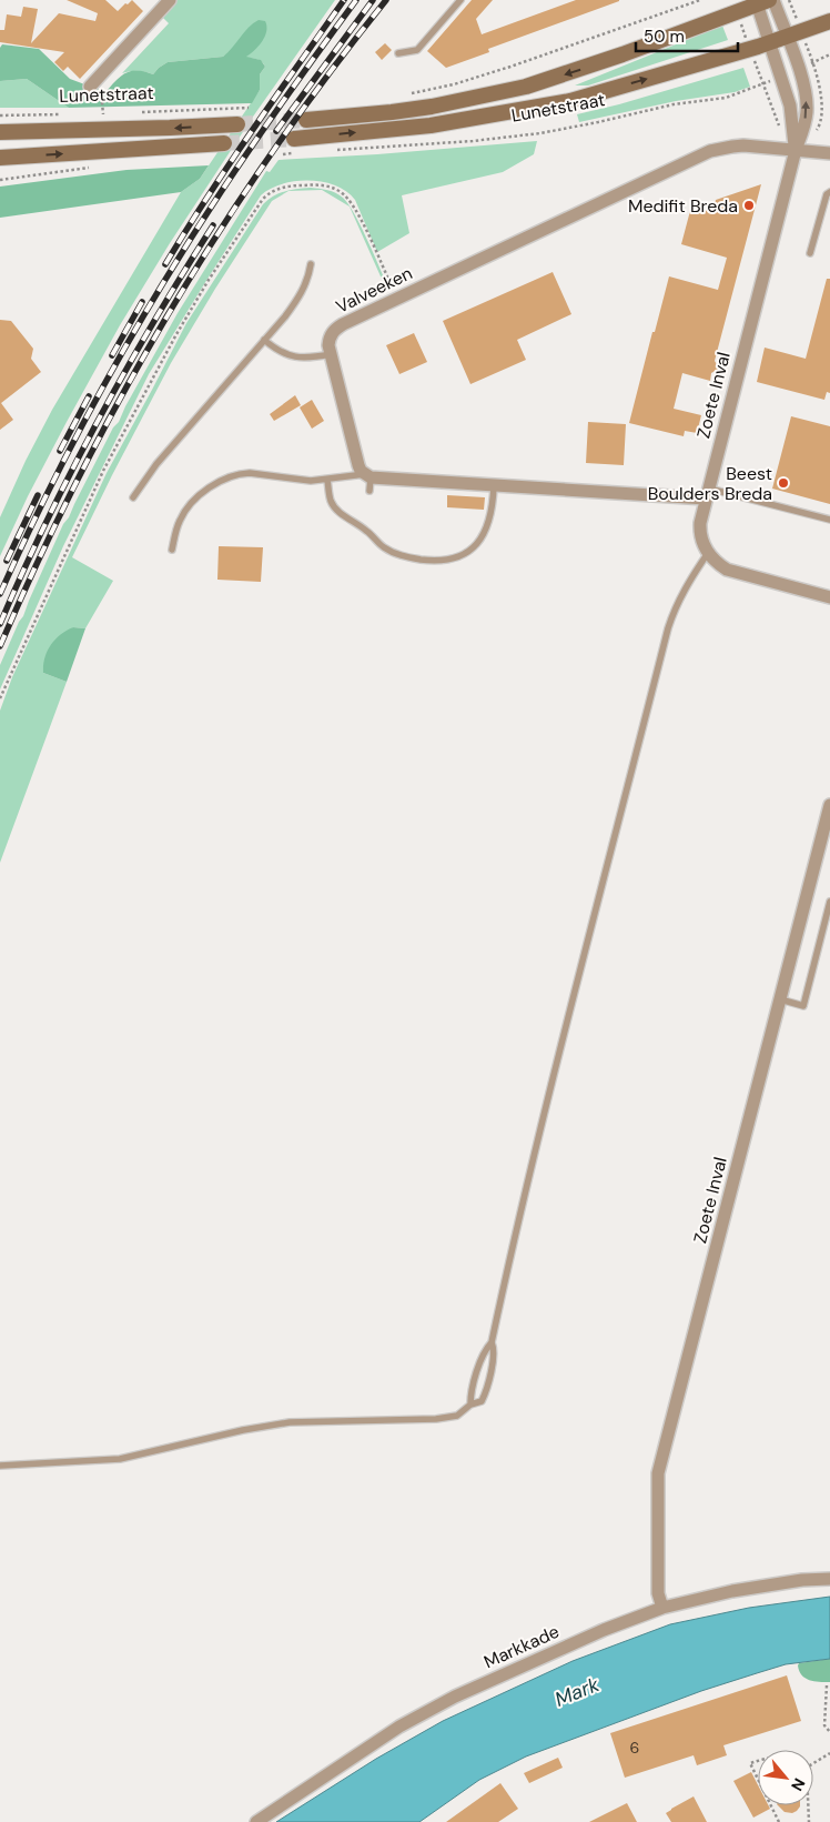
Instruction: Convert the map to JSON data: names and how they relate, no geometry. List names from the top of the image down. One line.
{"streets":{"main road":["Lunetstraat"],"street":["Valveeken","Zoete Inval","Markkade"]},"crossings":[["Lunetstraat","Zoete Inval"],["Valveeken","Zoete Inval"],["Zoete Inval","Markkade"]],"water":["Mark"],"places":["Medifit Breda","Beest Boulders Breda"],"house_numbers":["6"],"scale_bar":"50 m","north":"bottom right"}
